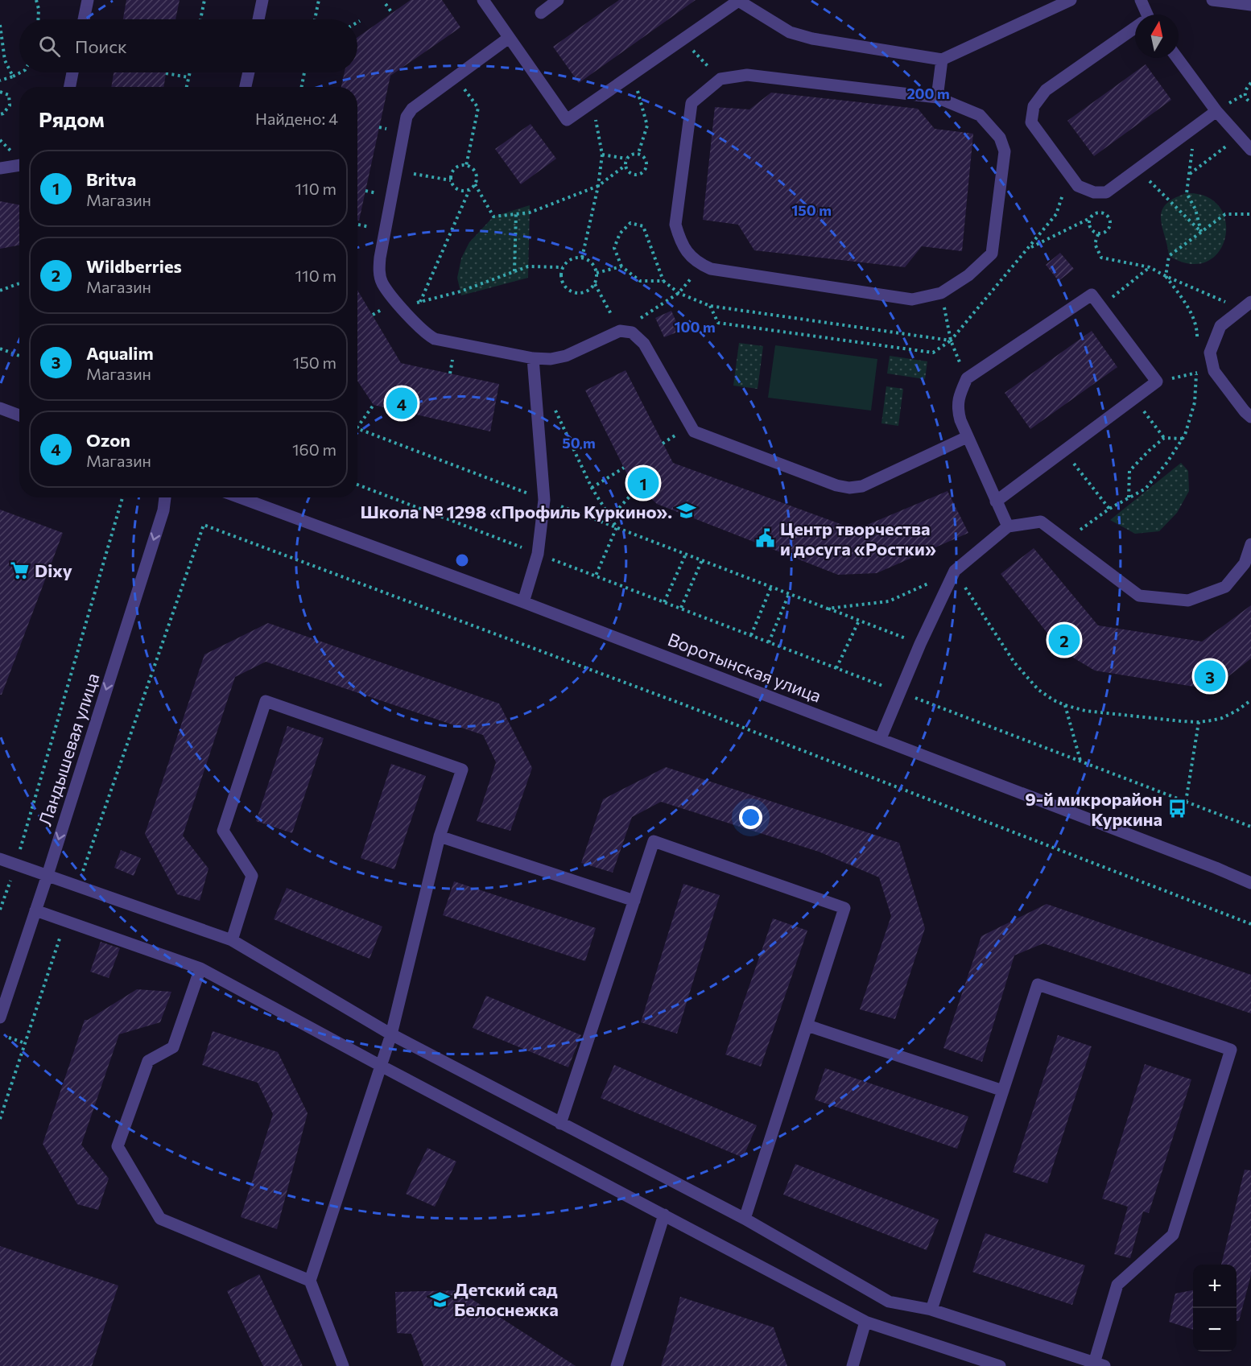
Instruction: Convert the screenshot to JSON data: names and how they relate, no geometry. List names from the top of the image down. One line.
{"streets":{"street":["Воротынская улица","Ландышевая улица"]},"one_way":["Ландышевая улица"],"places":{"school or university":["Школа № 1298 «Профиль Куркино».","Детский сад Белоснежка"],"public building":["Центр творчества и досуга «Ростки»"],"supermarket":["Dixy"],"bus stop":["9-й микрорайон Куркина"]},"north":"top","page":{"search":"Поиск","heading":["Рядом","Найдено: 4"],"list":[{"mark":"1","name":"Britva","note":"Магазин","value":"110 m"},{"mark":"2","name":"Wildberries","note":"Магазин","value":"110 m"},{"mark":"3","name":"Aqualim","note":"Магазин","value":"150 m"},{"mark":"4","name":"Ozon","note":"Магазин","value":"160 m"}],"pins":["4","1","2","3"],"map_buttons":["+","−"]},"rings":["200 m","150 m","100 m","50 m"]}
